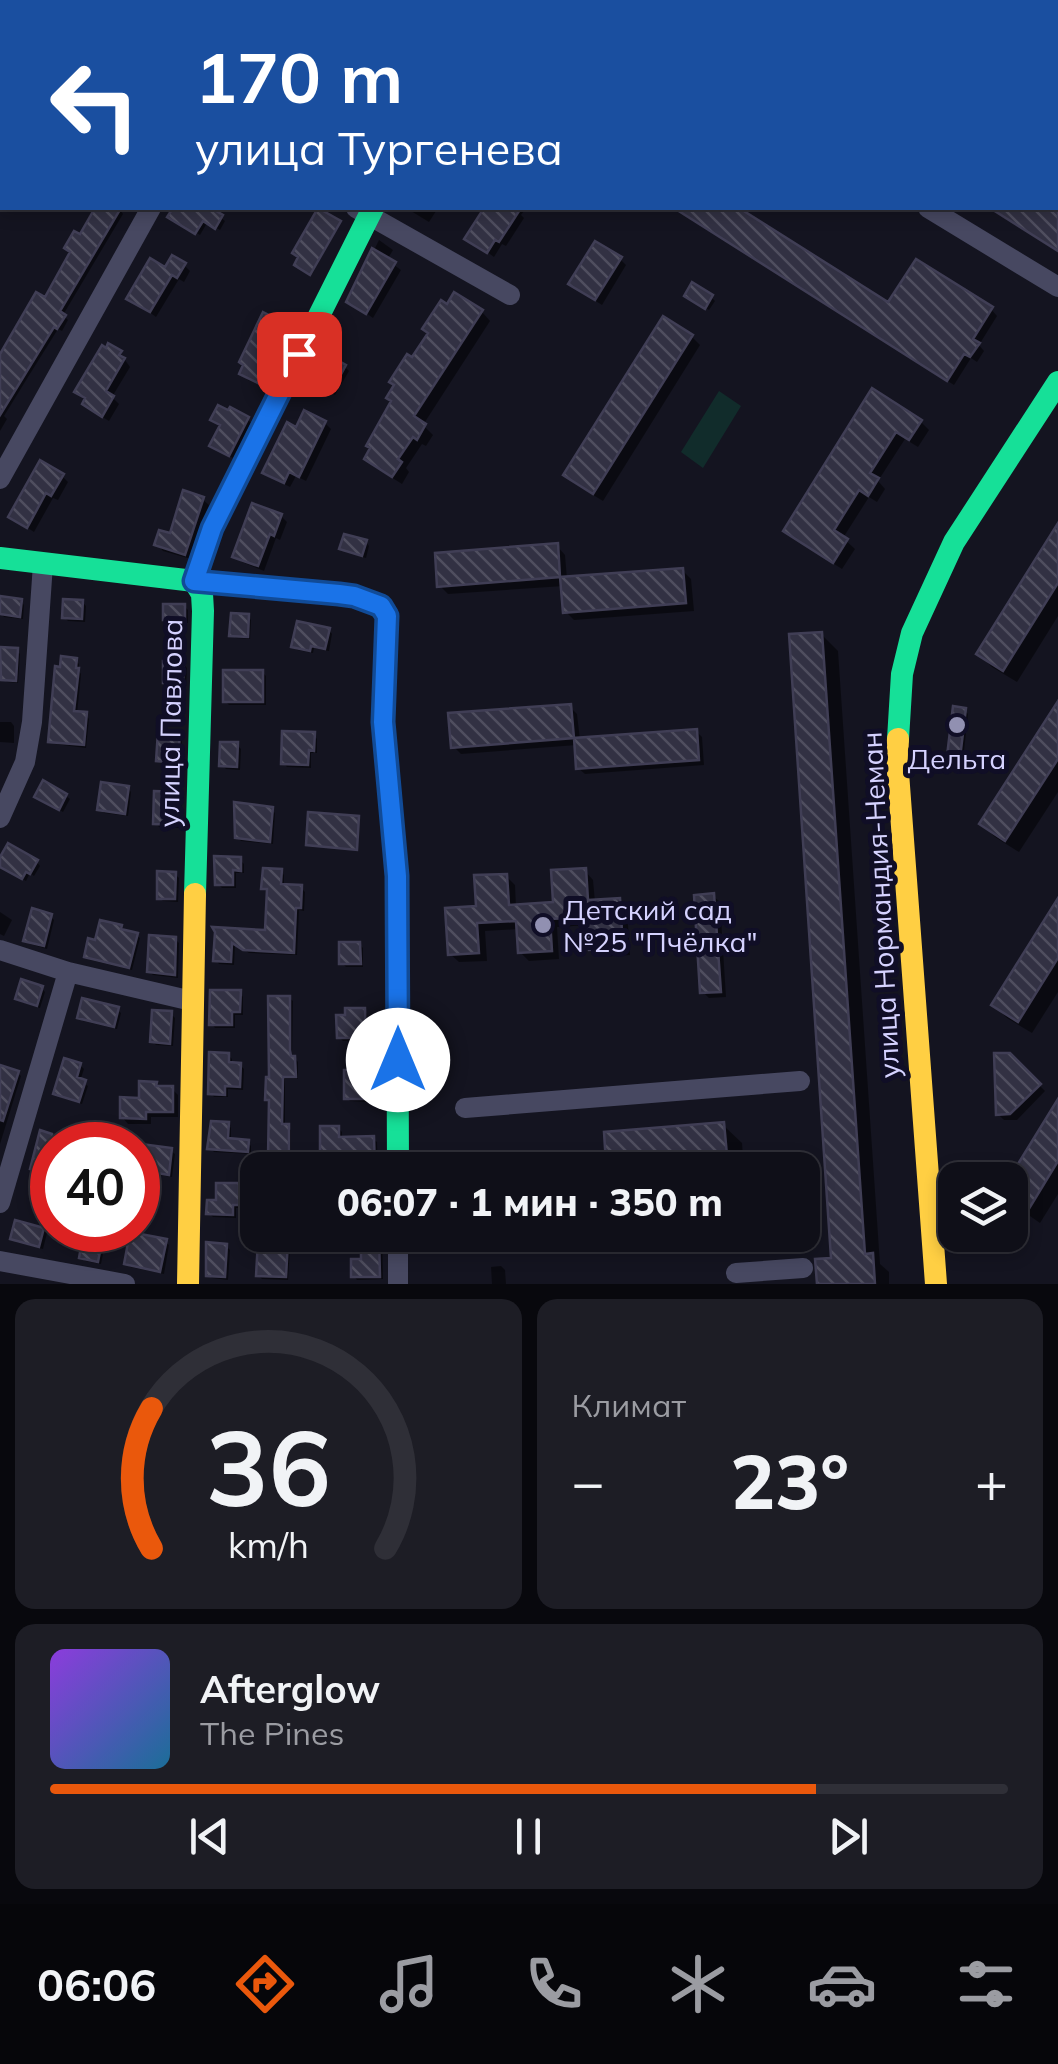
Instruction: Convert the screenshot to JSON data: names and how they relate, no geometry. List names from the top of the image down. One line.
{"streets":{"street":["улица Павлова","улица Нормандия-Неман"]},"places":["Дельта","Детский сад №25 \"Пчёлка\""],"page":{"turn":["170 m","улица Тургенева"],"limit":"40","trip":"06:07 · 1 мин · 350 m","tile":"Климат","heat":["−","23°","+"],"song":["Afterglow","The Pines"],"tabs":"06:06","gauge":["36","km/h"]}}
